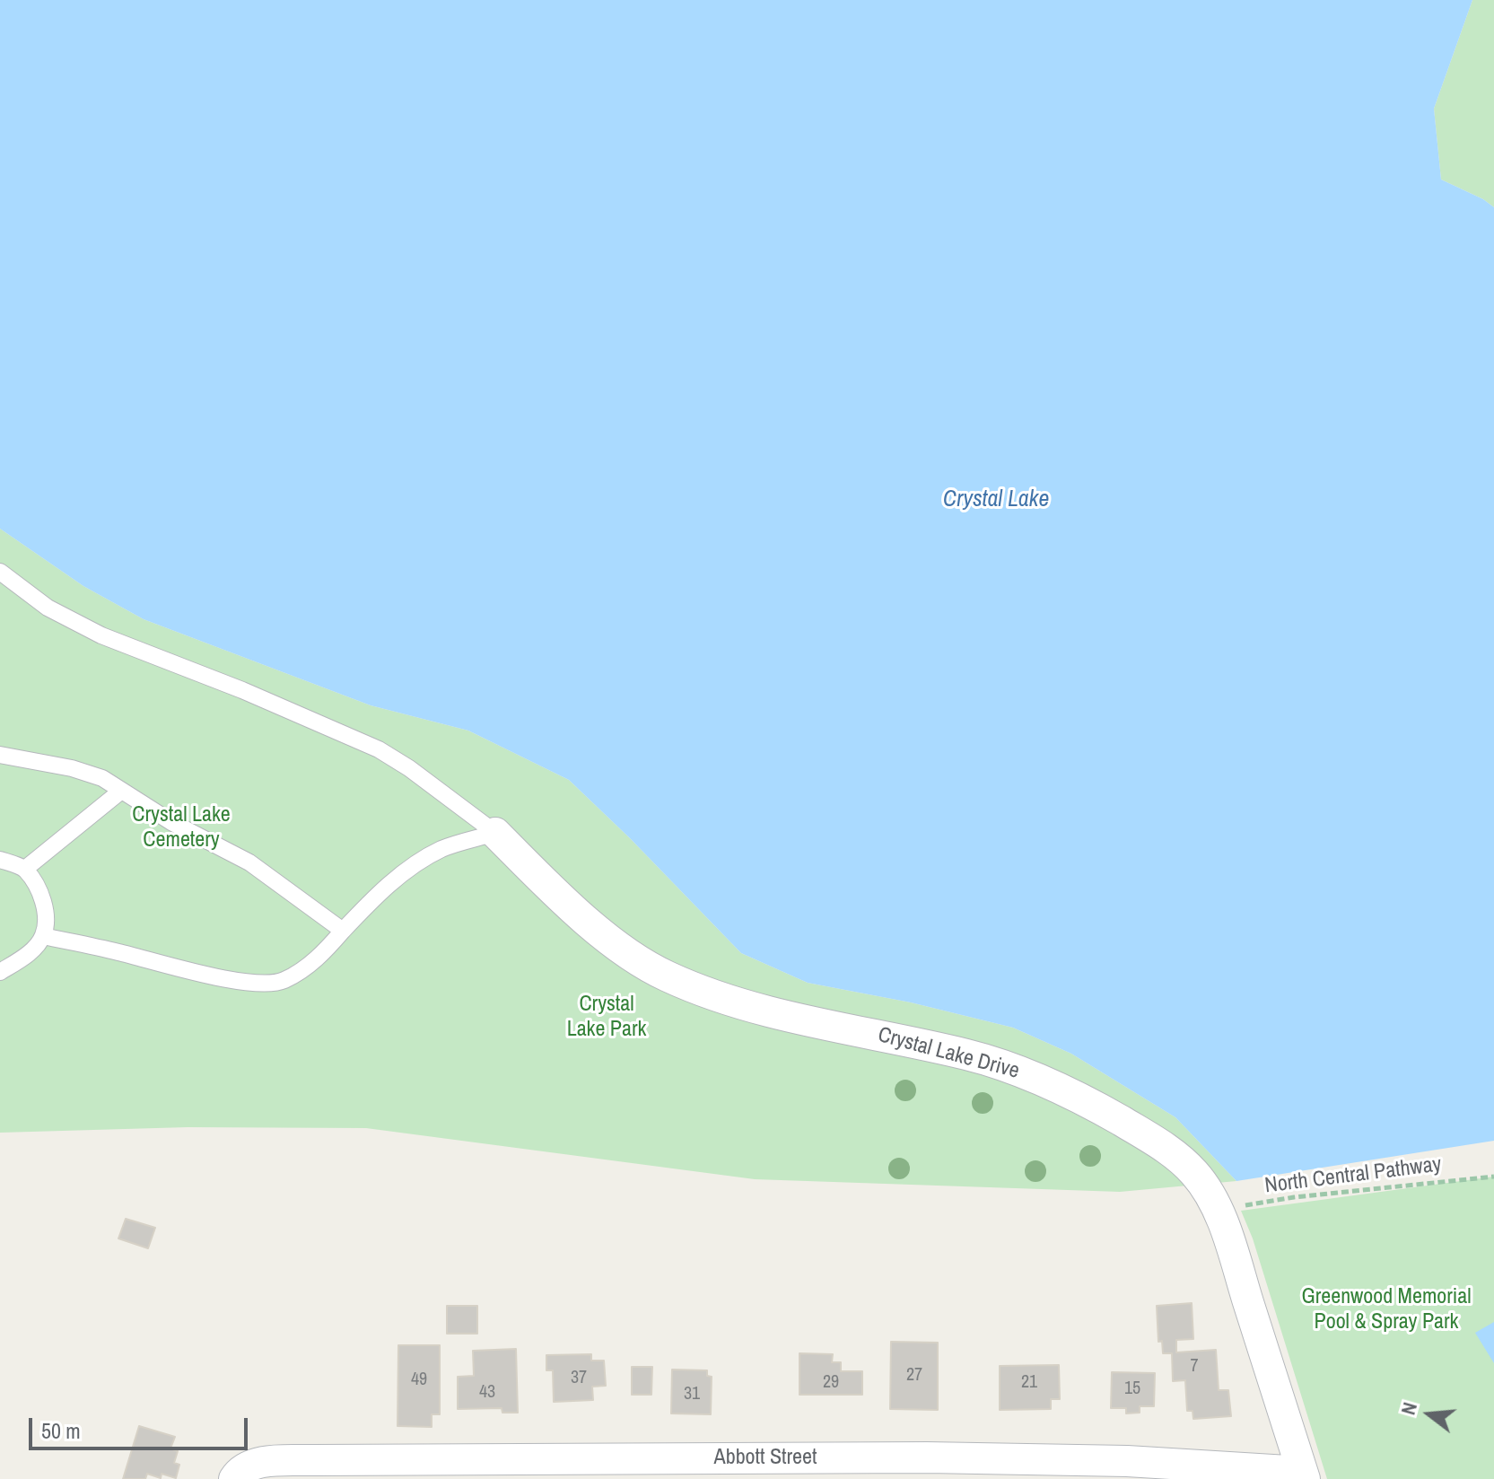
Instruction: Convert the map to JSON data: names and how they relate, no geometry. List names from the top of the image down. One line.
{"streets":{"street":["Crystal Lake Drive","Abbott Street"],"path":["North Central Pathway"]},"crossings":[["Crystal Lake Drive","North Central Pathway"],["Crystal Lake Drive","Abbott Street"]],"water":["Crystal Lake"],"parks":["Crystal Lake Cemetery","Crystal Lake Park","Greenwood Memorial Pool & Spray Park"],"house_numbers":["7","27","37","49","29","21","15","43","31"],"scale_bar":"50 m","north":"left"}
